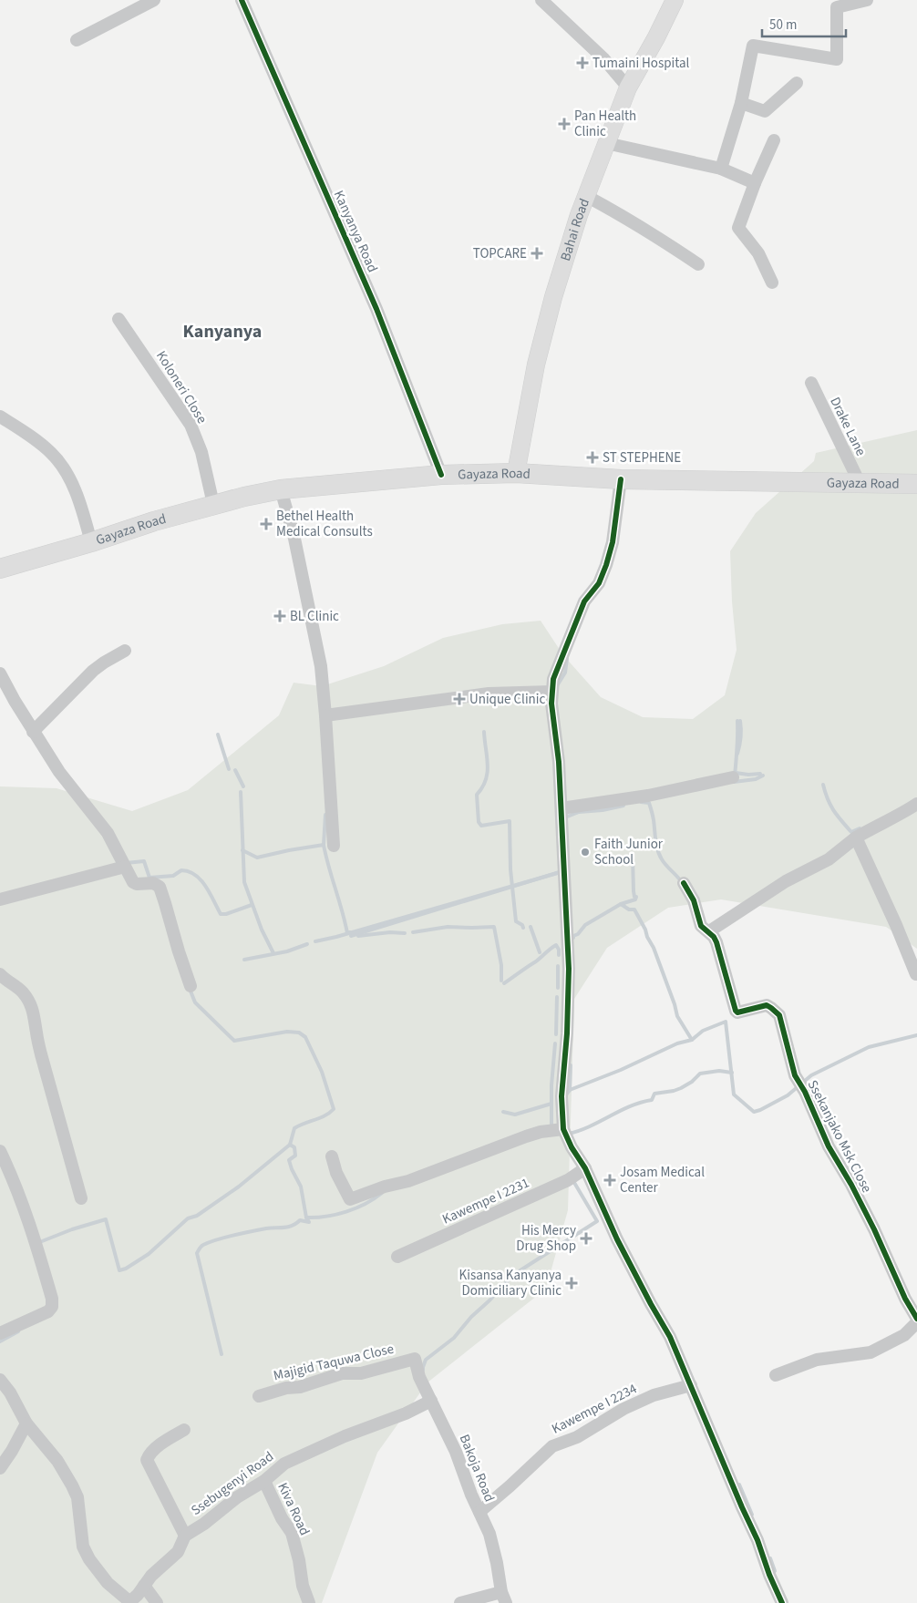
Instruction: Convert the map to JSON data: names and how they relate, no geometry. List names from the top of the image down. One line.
{"streets":{"main road":["Gayaza Road"],"street":["Bahai Road","Kanyanya Road","Koloneri Close","Drake Lane","Ssekanjako Msk Close","Kawempe I 2231","Majigid Taquwa Close","Kawempe I 2234","Bakoja Road","Ssebugenyi Road","Kiva Road"]},"crossings":[["Bahai Road","Gayaza Road"],["Kanyanya Road","Gayaza Road"],["Koloneri Close","Gayaza Road"],["Drake Lane","Gayaza Road"],["Majigid Taquwa Close","Bakoja Road"],["Kawempe I 2234","Bakoja Road"],["Bakoja Road","Ssebugenyi Road"],["Ssebugenyi Road","Kiva Road"]],"districts":["Kanyanya"],"places":{"health":["Tumaini Hospital","Pan Health Clinic","TOPCARE","ST STEPHENE","Bethel Health Medical Consults","BL Clinic","Unique Clinic","Josam Medical Center","His Mercy Drug Shop","Kisansa Kanyanya Domiciliary Clinic"],"other":["Faith Junior School"]},"scale_bar":"50 m"}
